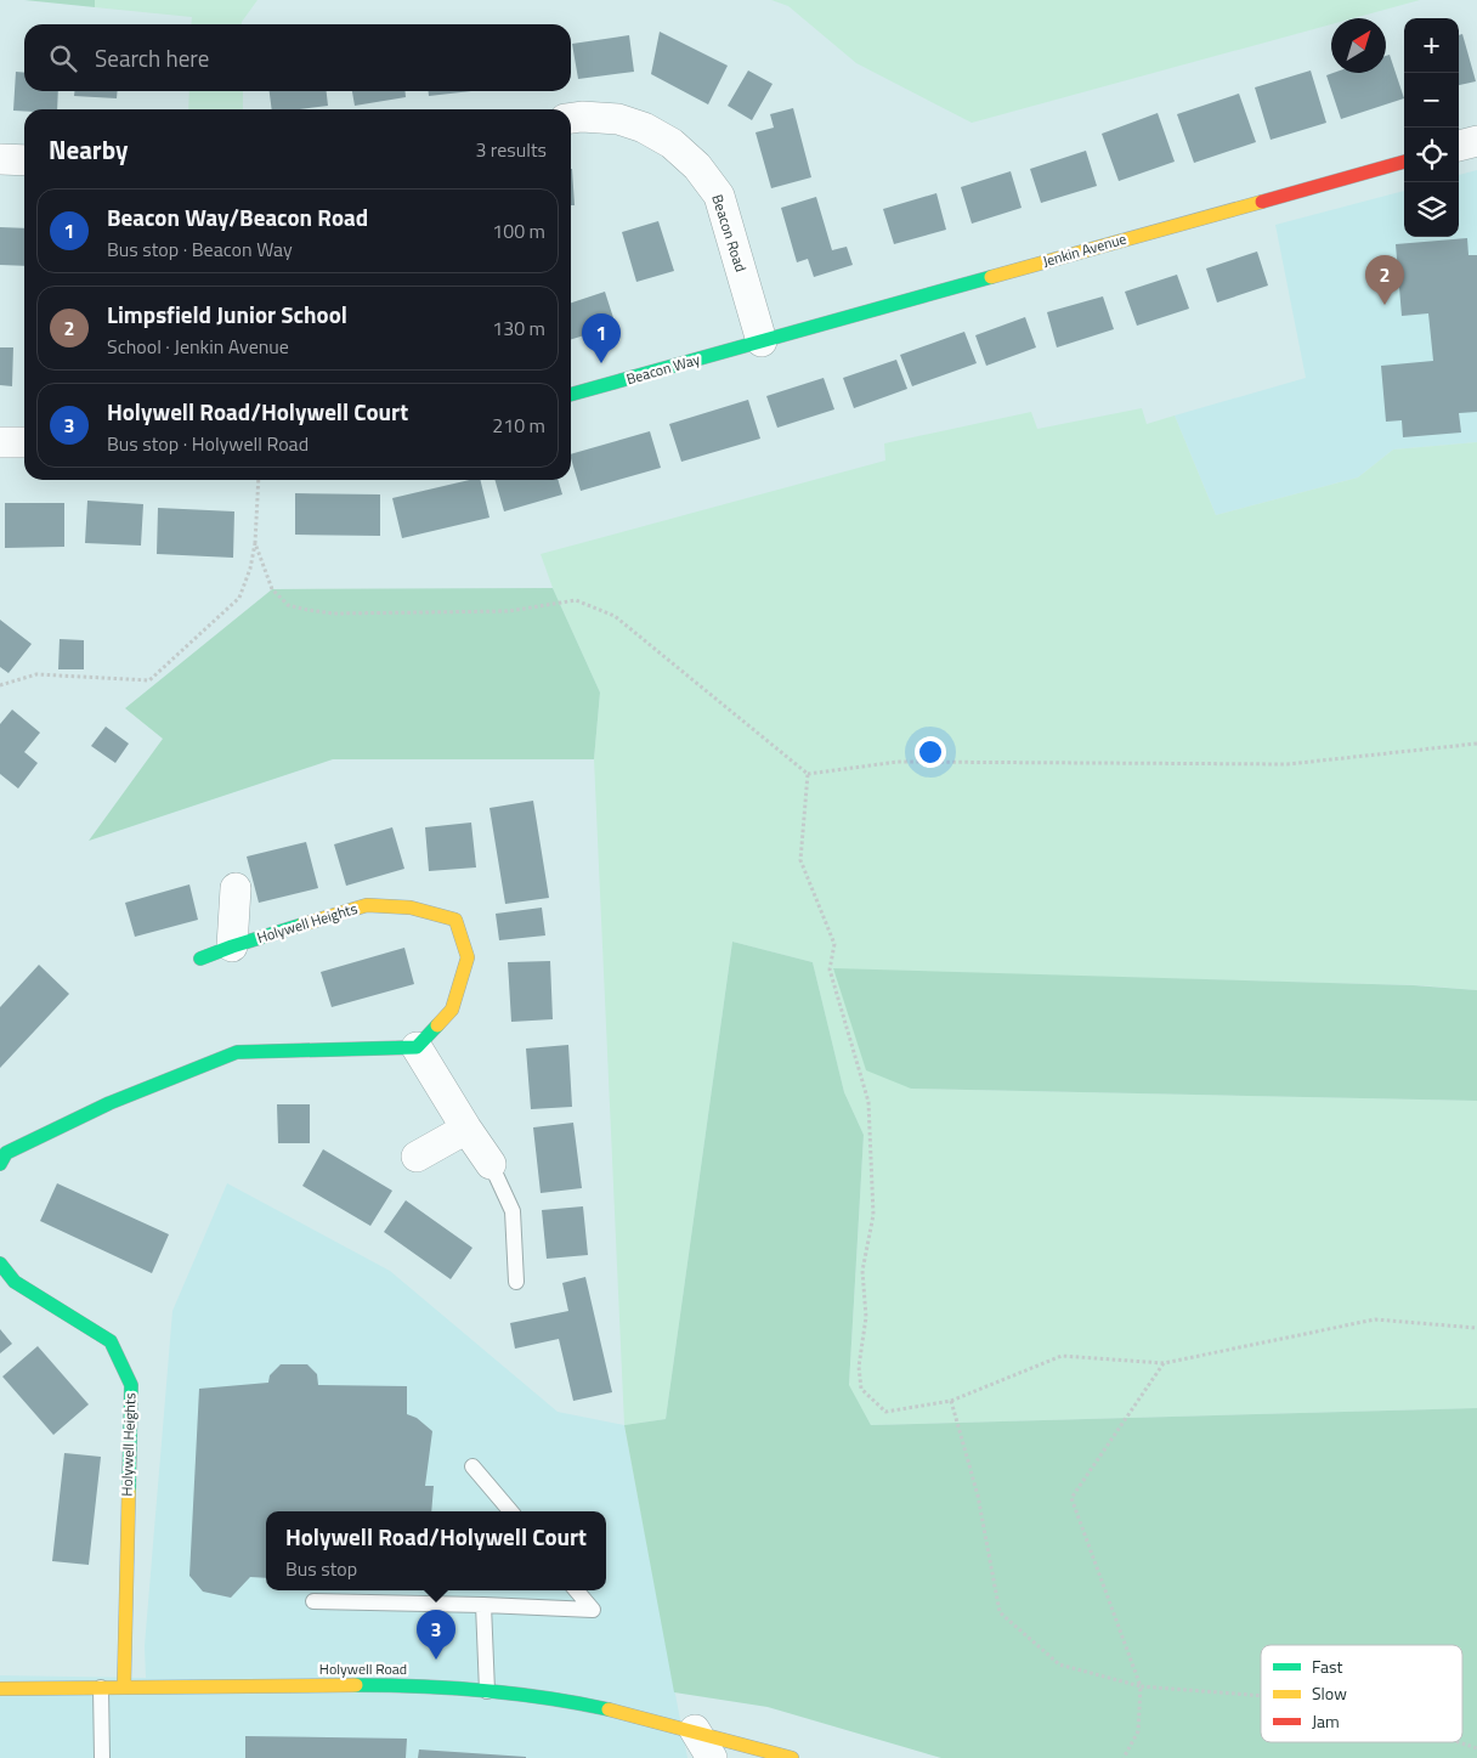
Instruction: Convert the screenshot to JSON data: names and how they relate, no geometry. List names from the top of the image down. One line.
{"streets":{"street":["Beacon Road","Jenkin Avenue","Beacon Way","Holywell Heights","Holywell Road"]},"crossings":[["Beacon Road","Jenkin Avenue"],["Beacon Road","Beacon Way"],["Jenkin Avenue","Beacon Way"],["Holywell Heights","Holywell Road"]],"legend":["Fast","Slow","Jam"],"north":"top right","page":{"map_buttons":["+","−"],"search":"Search here","heading":["Nearby","3 results"],"list":[{"mark":"1","name":"Beacon Way/Beacon Road","note":"Bus stop · Beacon Way","value":"100 m"},{"mark":"2","name":"Limpsfield Junior School","note":"School · Jenkin Avenue","value":"130 m"},{"mark":"3","name":"Holywell Road/Holywell Court","note":"Bus stop · Holywell Road","value":"210 m"}],"pins":["2","1","3"],"popup":["Holywell Road/Holywell Court","Bus stop"]}}
